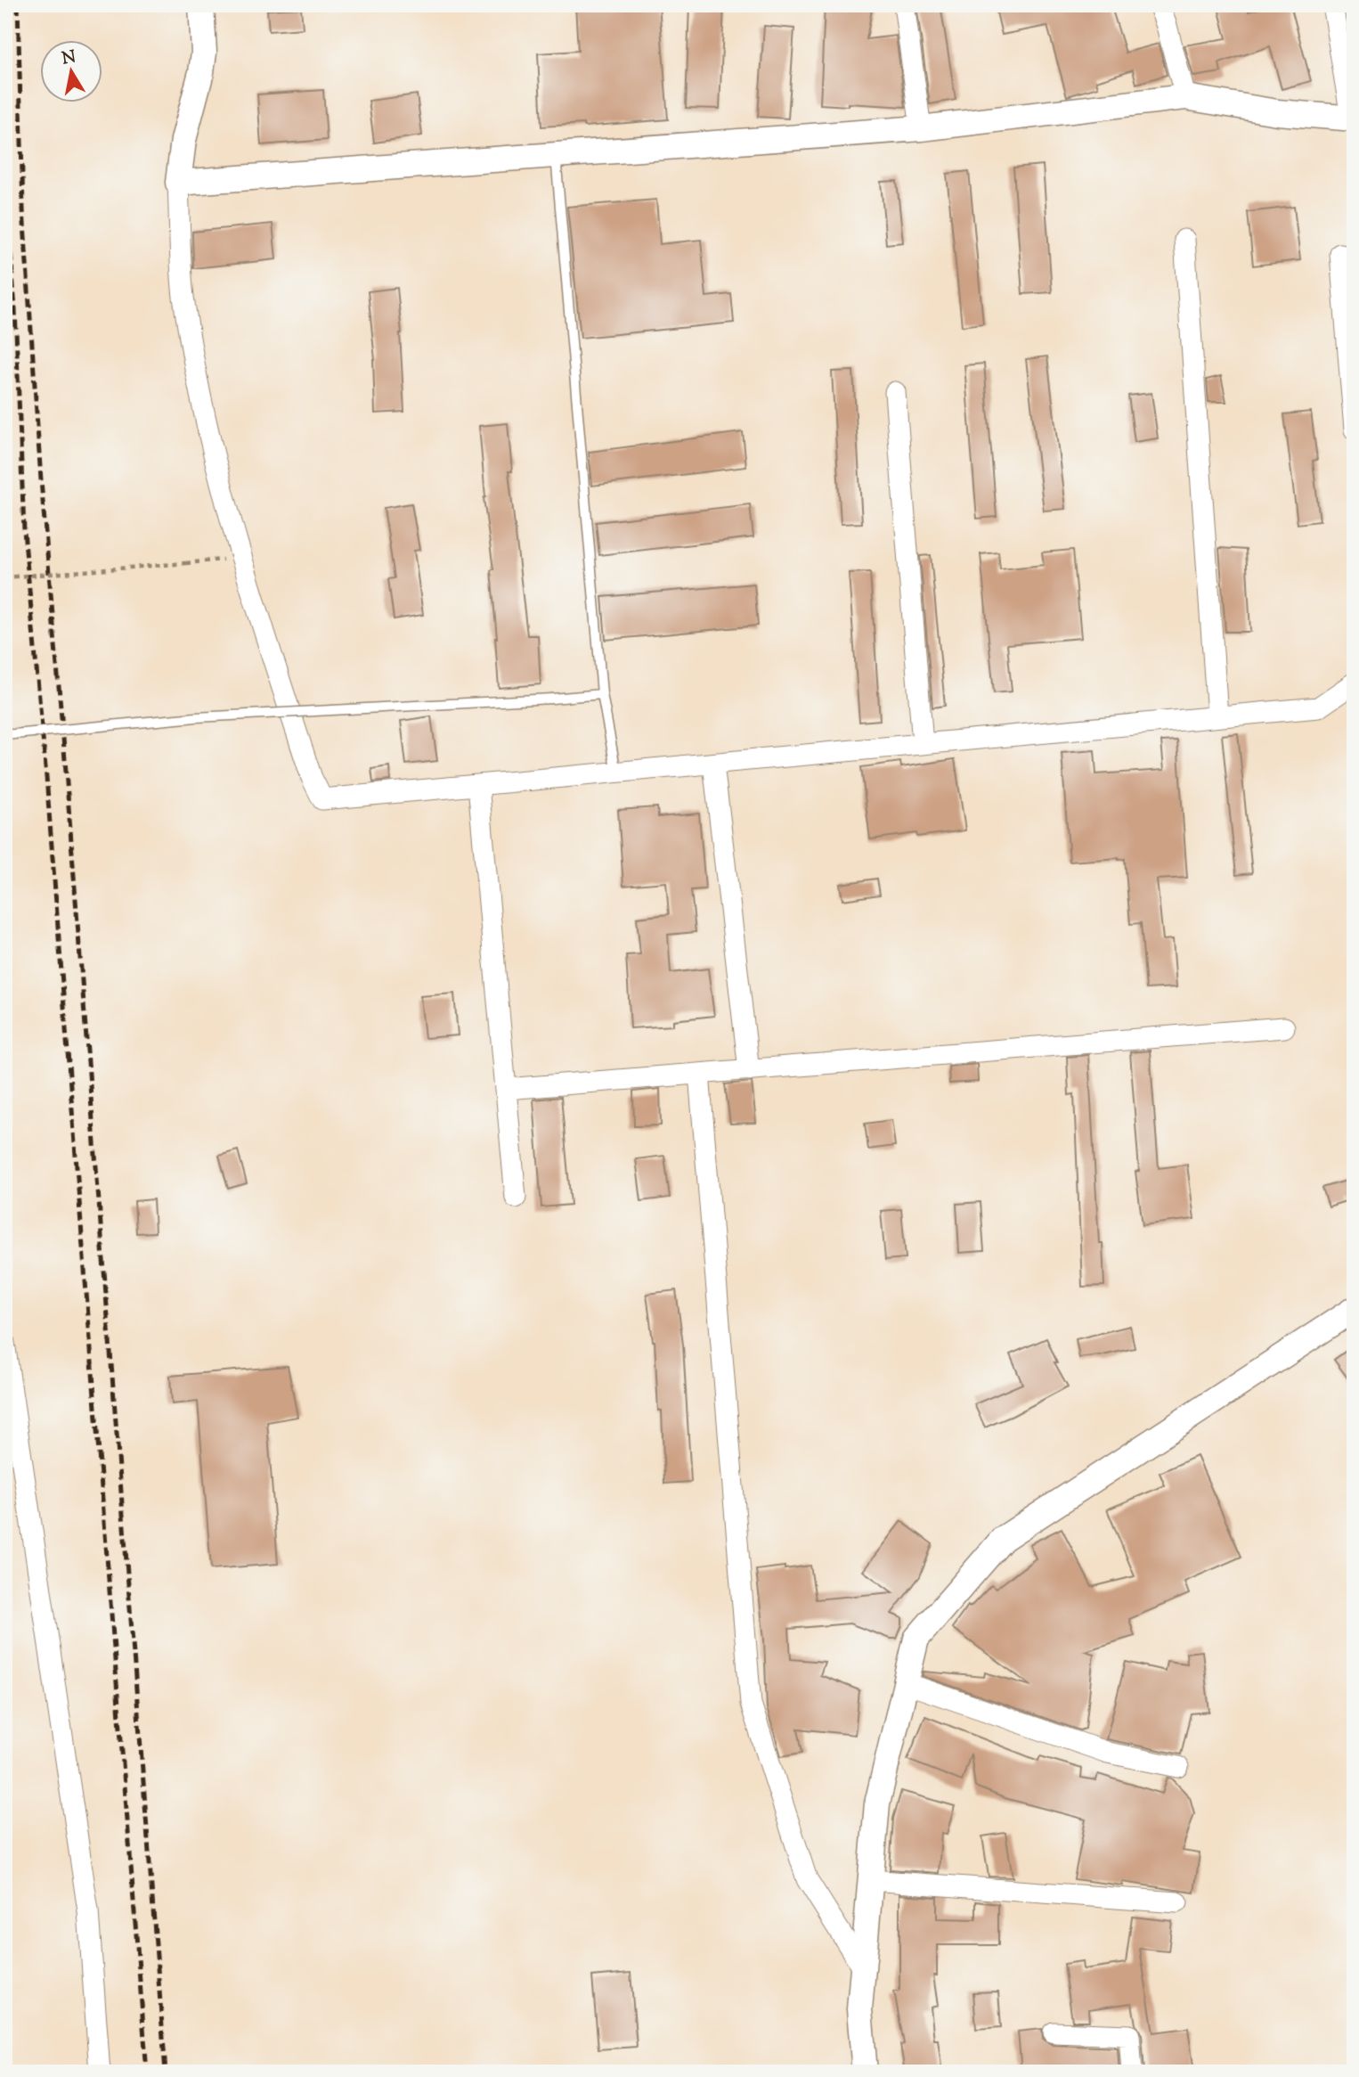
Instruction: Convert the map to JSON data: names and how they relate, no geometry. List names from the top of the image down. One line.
{"north":"top"}
